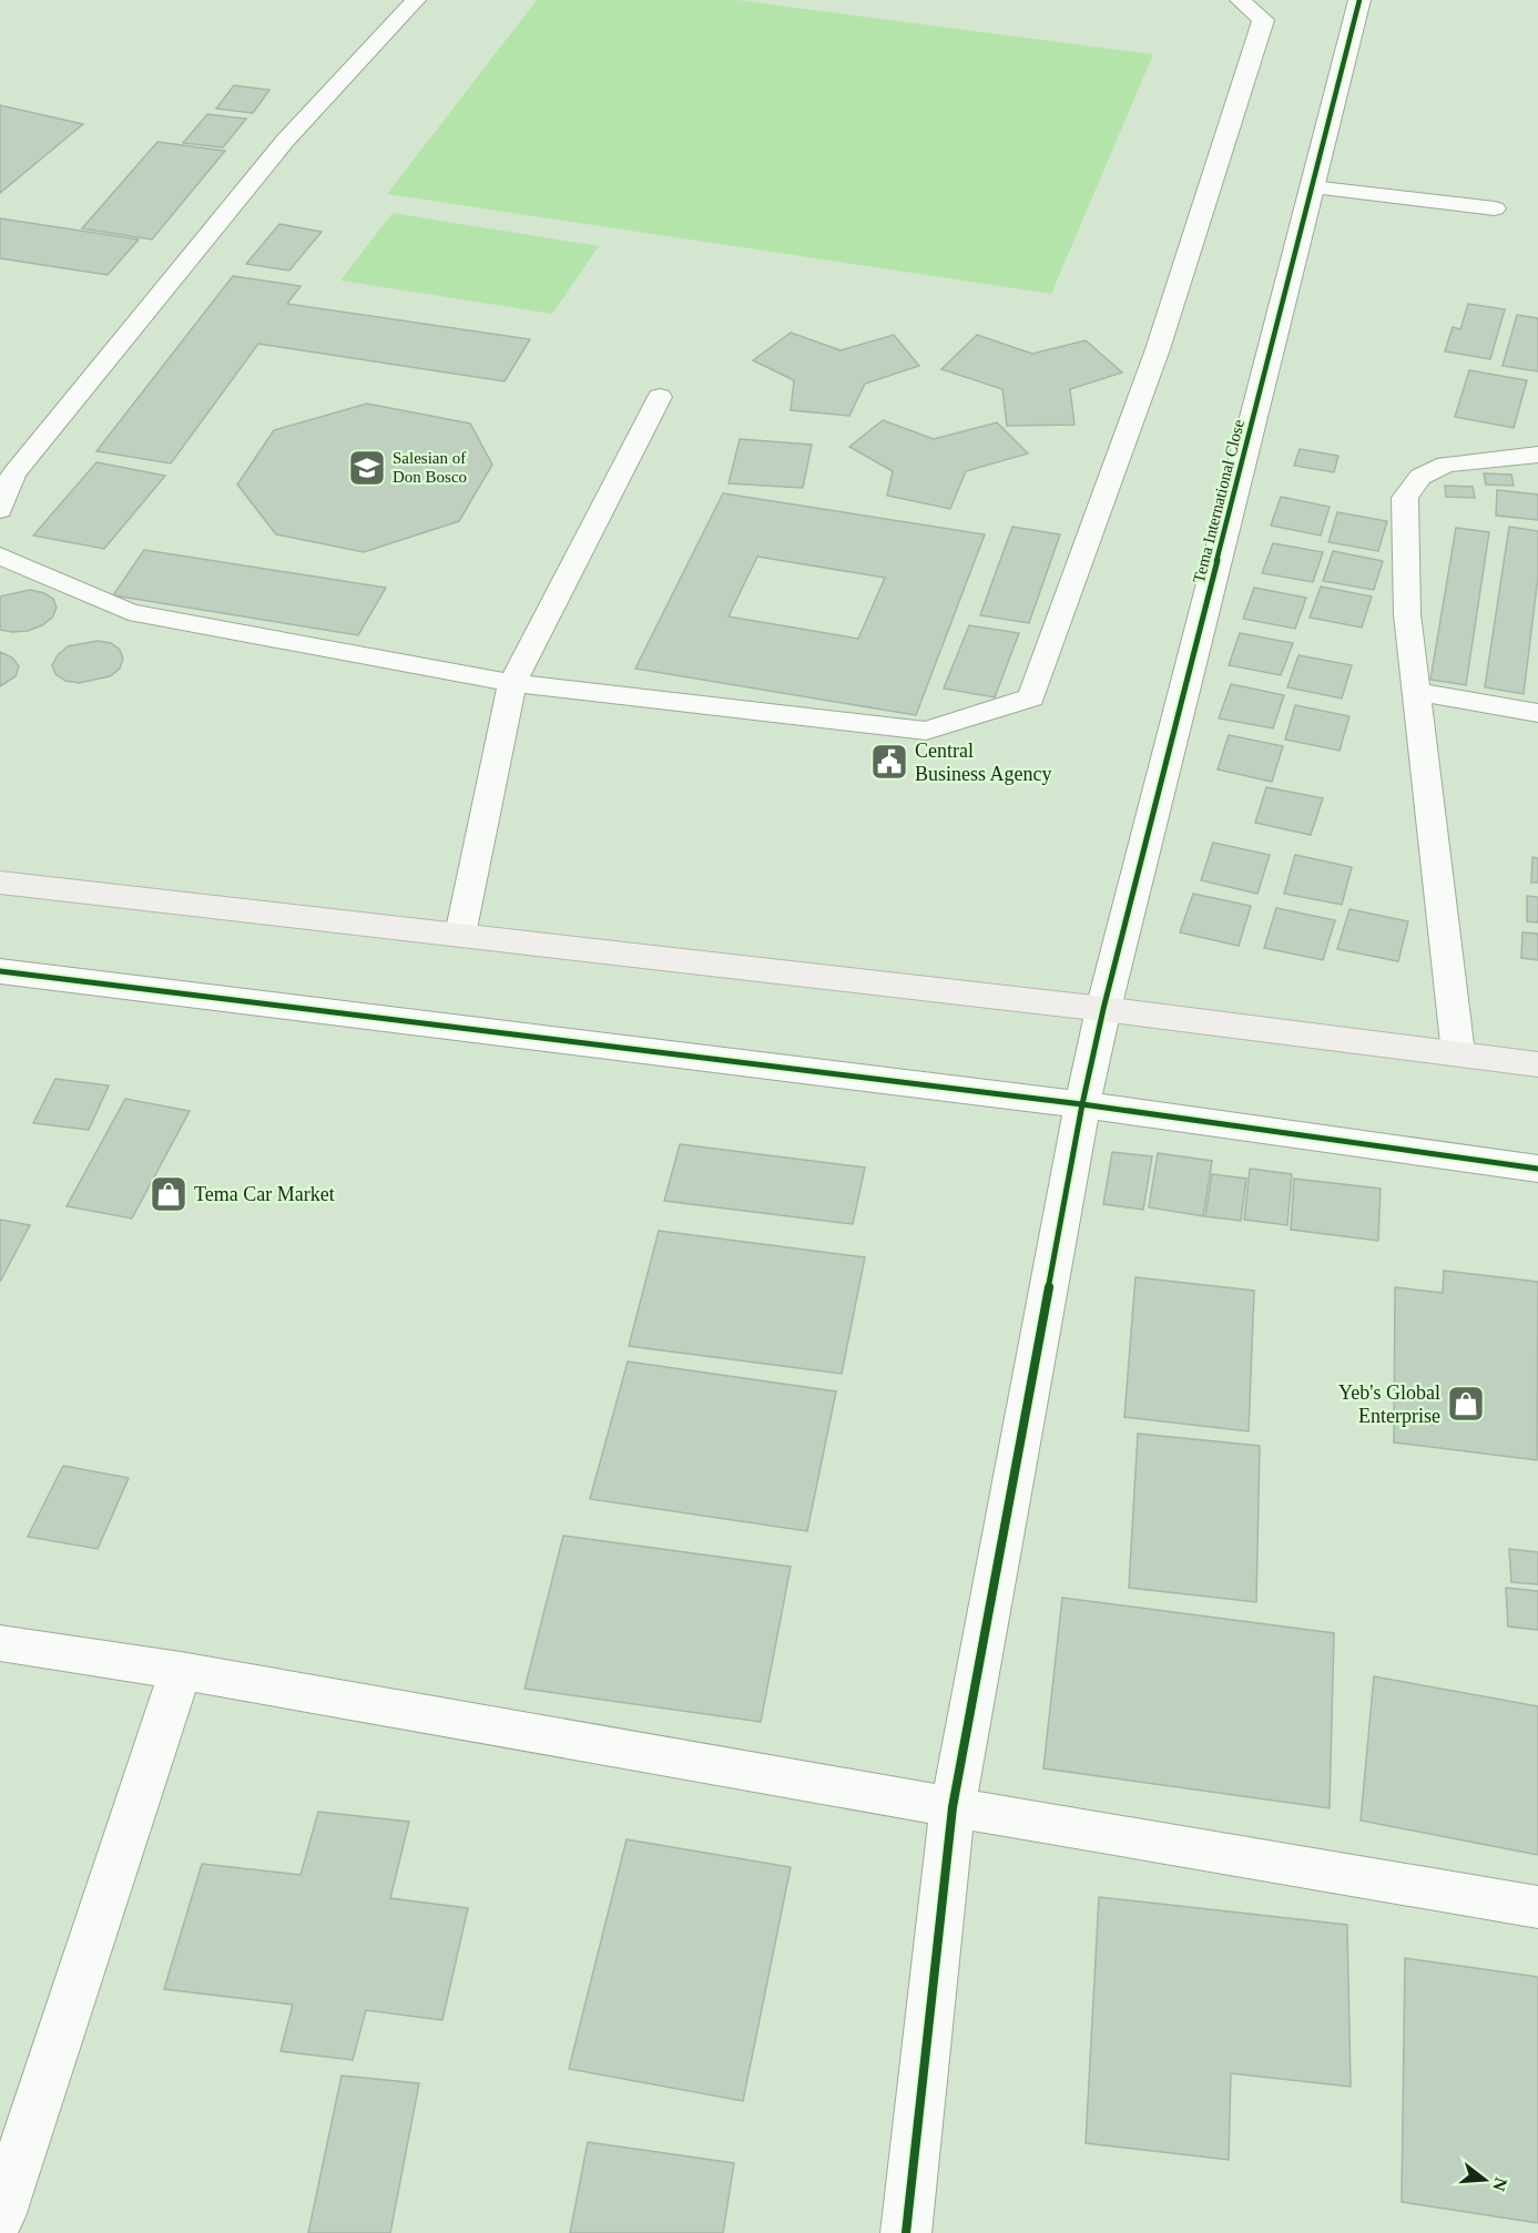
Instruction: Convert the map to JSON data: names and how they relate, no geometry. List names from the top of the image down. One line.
{"streets":{"street":["Tema International Close"]},"places":{"school or university":["Salesian of Don Bosco"],"public building":["Central Business Agency"],"shop":["Tema Car Market","Yeb's Global Enterprise"]},"north":"right"}
